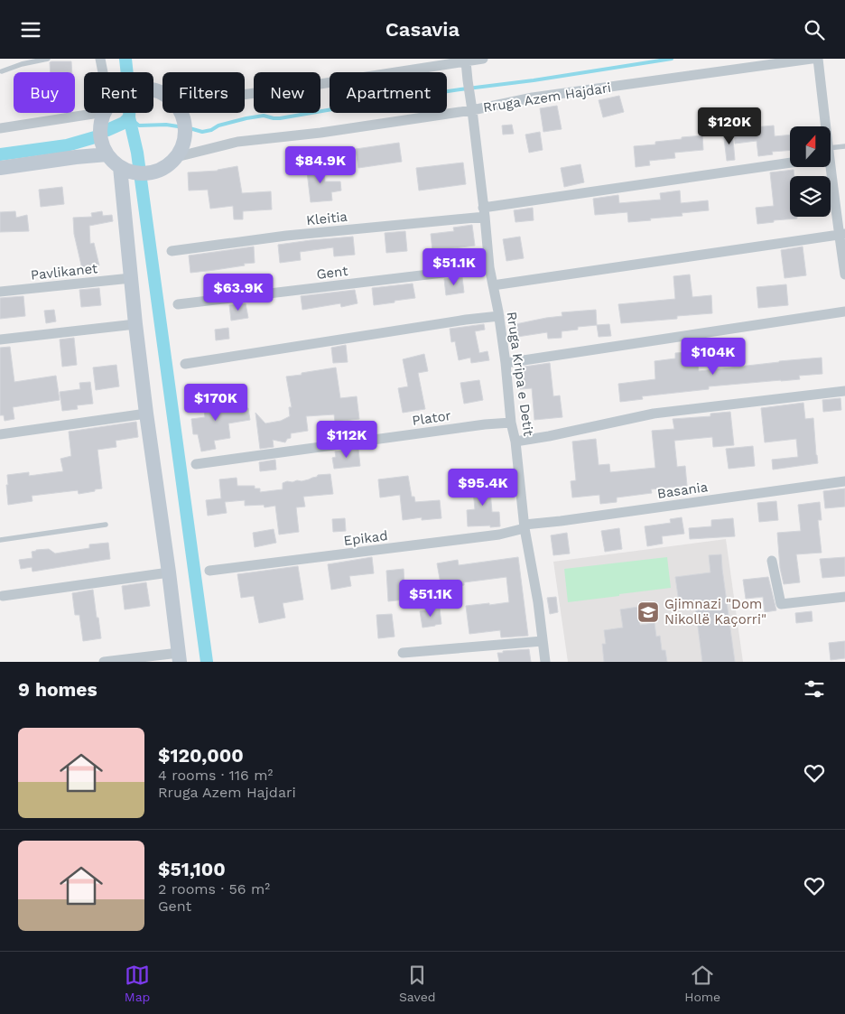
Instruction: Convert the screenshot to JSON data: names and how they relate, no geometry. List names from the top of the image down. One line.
{"streets":{"street":["Rruga Azem Hajdari","Kleitia","Pavlikanet","Gent","Rruga Kripa e Detit","Plator","Basania","Epikad"]},"crossings":[["Rruga Azem Hajdari","Rruga Kripa e Detit"],["Kleitia","Rruga Kripa e Detit"],["Gent","Rruga Kripa e Detit"],["Rruga Kripa e Detit","Plator"],["Rruga Kripa e Detit","Basania"],["Rruga Kripa e Detit","Epikad"],["Basania","Epikad"]],"places":{"school or university":["Gjimnazi \"Dom Nikollë Kaçorri\""]},"north":"top","page":{"header":"Casavia","chip":["Buy","Rent","Filters","New","Apartment"],"price":["$120K","$84.9K","$51.1K","$63.9K","$104K","$170K","$112K","$95.4K","$51.1K"],"heading":"9 homes","list":[{"name":"$120,000","note":"4 rooms · 116 m² · Rruga Azem Hajdari"},{"name":"$51,100","note":"2 rooms · 56 m² · Gent"}],"tabs":["Map","Saved","Home"]}}
